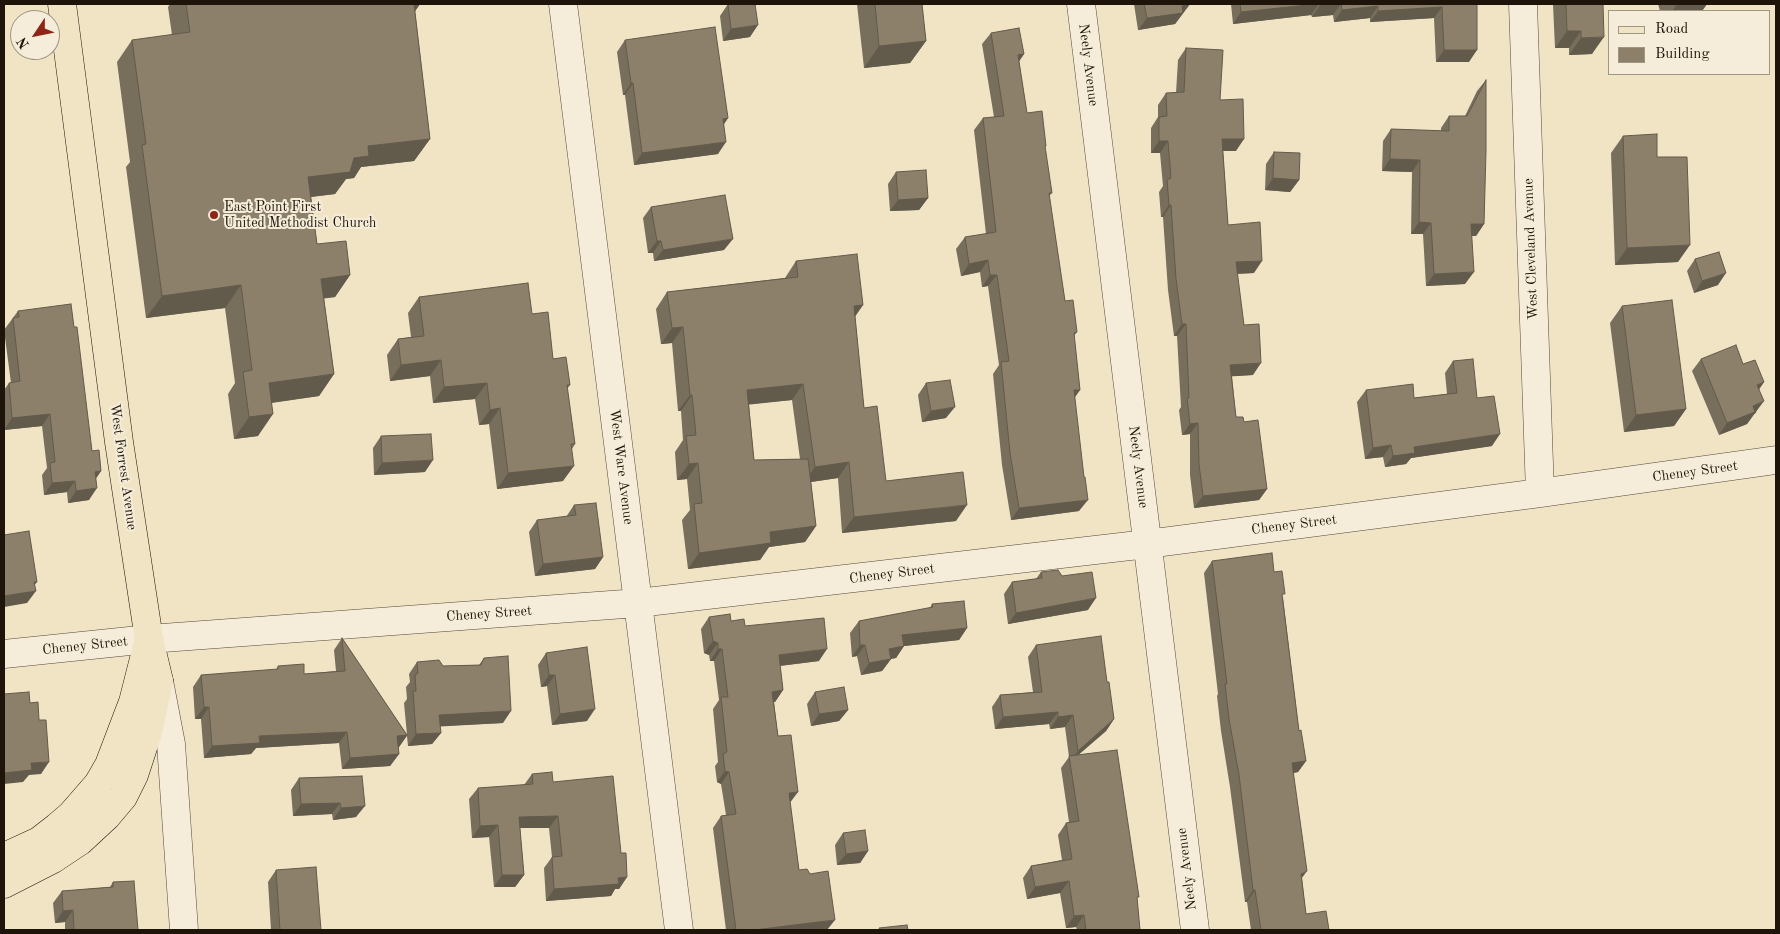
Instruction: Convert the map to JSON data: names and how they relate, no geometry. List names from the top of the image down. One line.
{"streets":{"main road":["West Forrest Avenue"],"street":["Neely Avenue","West Cleveland Avenue","West Ware Avenue","Cheney Street"]},"crossings":[["Neely Avenue","Cheney Street"],["West Cleveland Avenue","Cheney Street"],["West Forrest Avenue","Cheney Street"],["West Ware Avenue","Cheney Street"]],"places":["East Point First United Methodist Church"],"legend":["Road","Building"],"north":"bottom left"}
